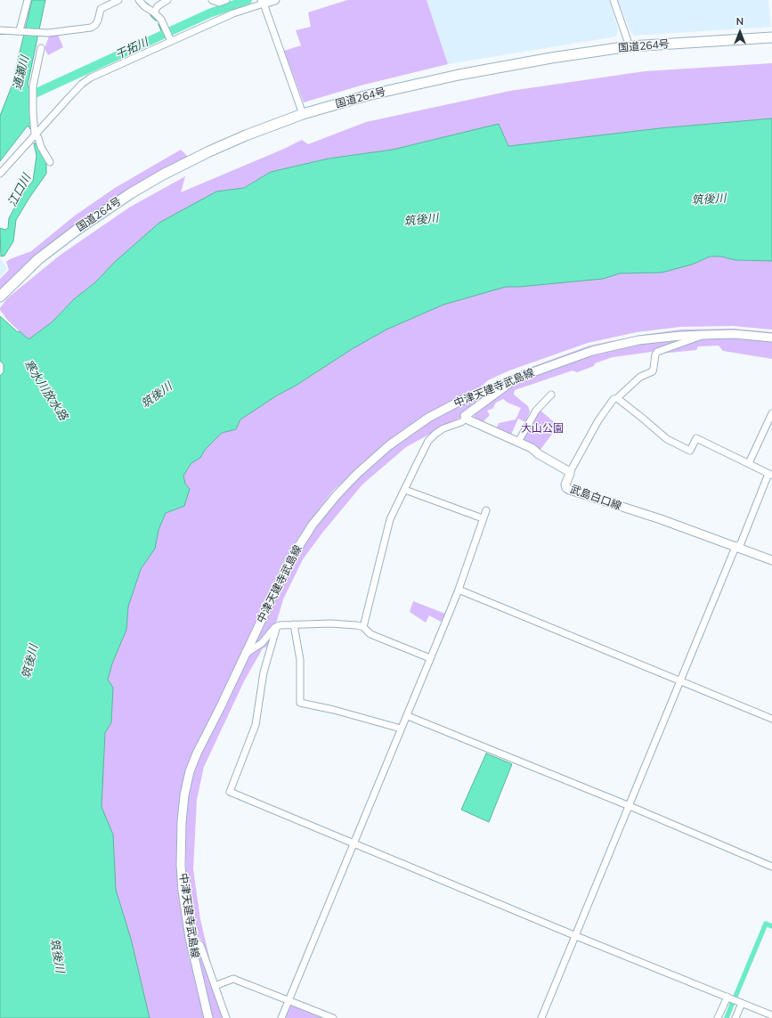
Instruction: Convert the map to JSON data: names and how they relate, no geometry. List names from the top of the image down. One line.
{"streets":{"highway":["国道264号"],"main road":["中津天建寺武島線","武島白口線"]},"water":["干拓川","通瀬川","江口川","筑後川","寒水川放水路"],"parks":["大山公園"],"north":"top"}
